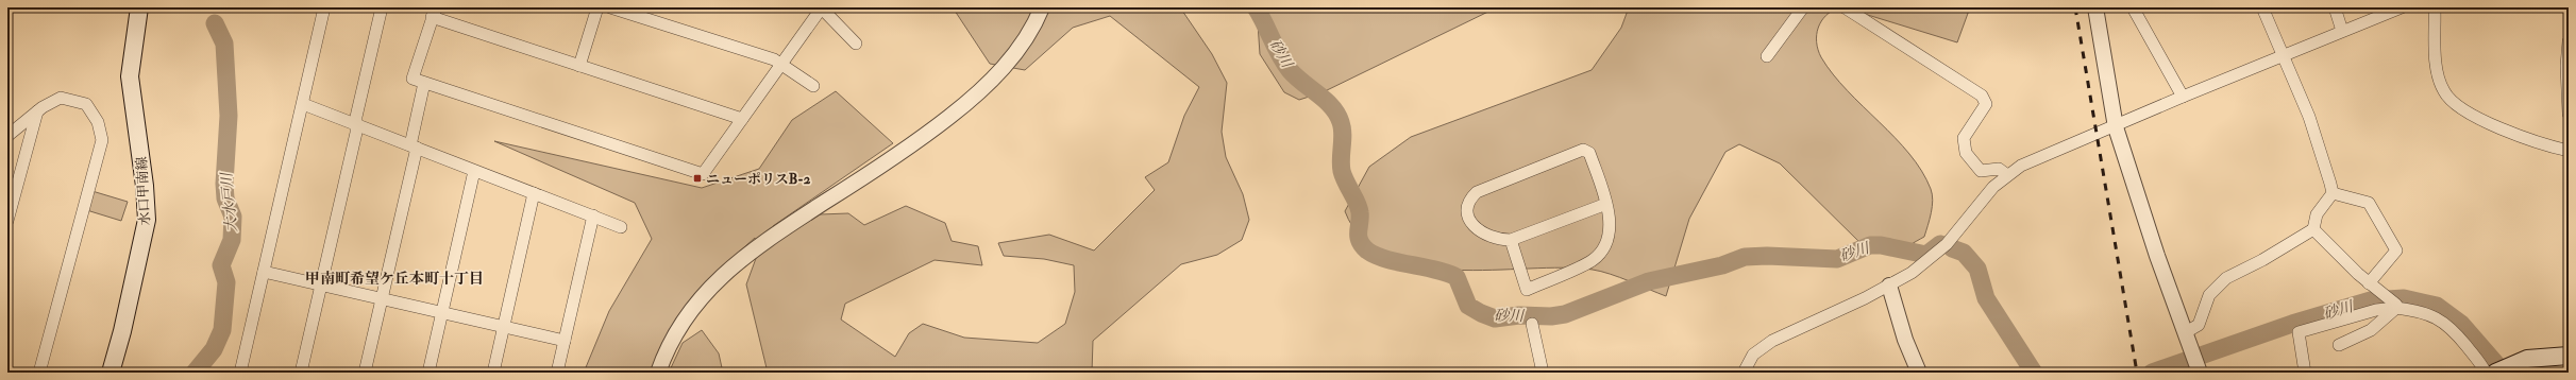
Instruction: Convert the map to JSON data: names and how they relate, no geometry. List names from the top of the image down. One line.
{"streets":{"main road":["水口甲南線"]},"districts":["甲南町希望ケ丘本町十丁目"],"water":["砂川","大水戸川"],"places":{"transit":["ニューポリスB-2"]}}
